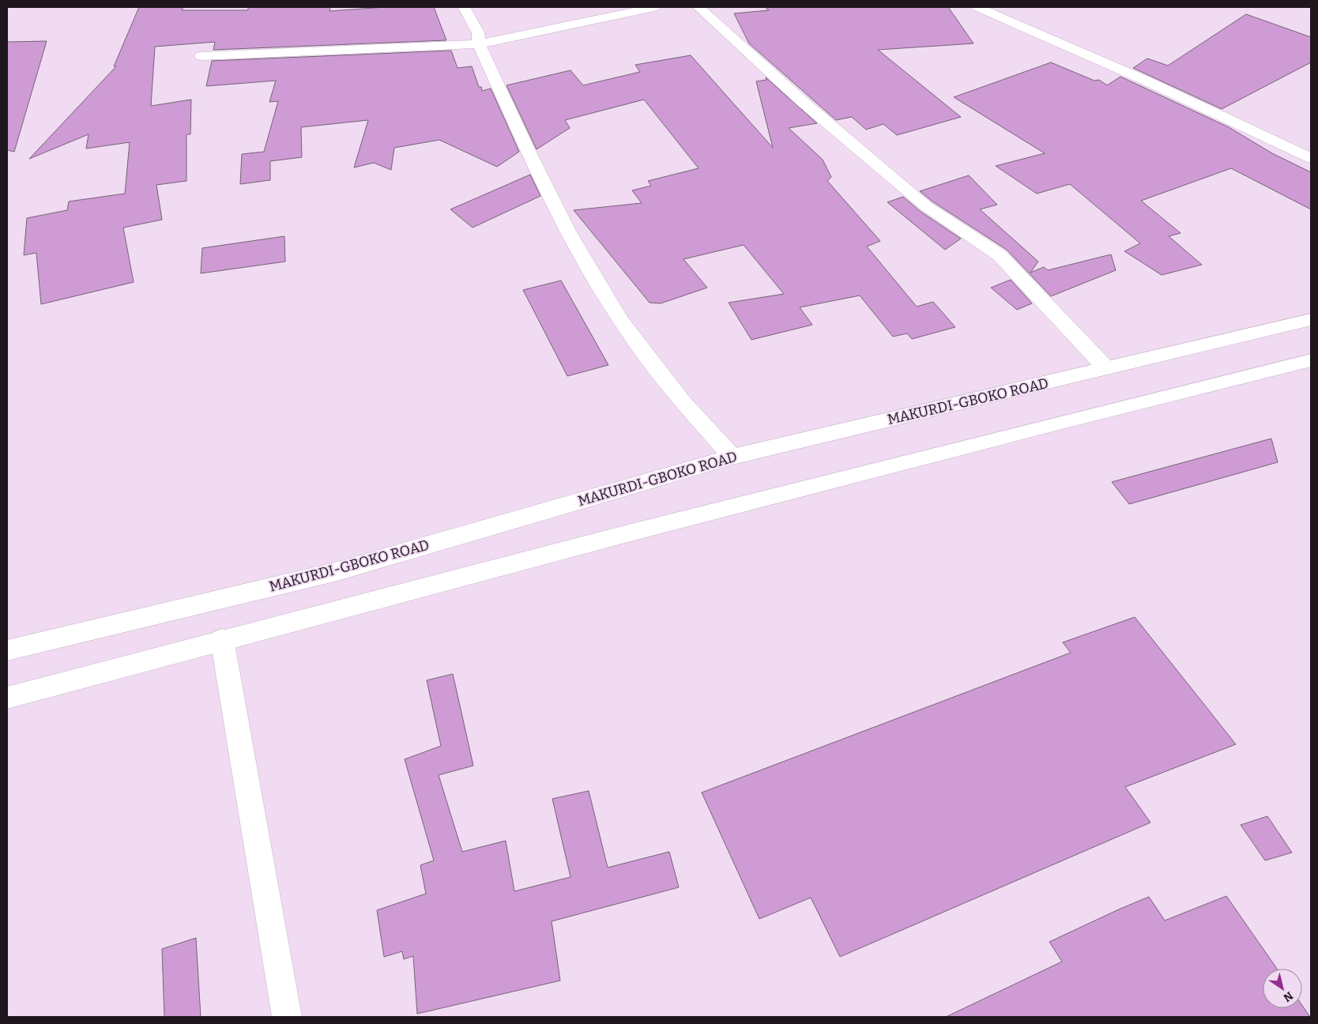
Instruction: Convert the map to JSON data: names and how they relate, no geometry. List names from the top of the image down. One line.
{"streets":{"street":["MAKURDI-GBOKO ROAD"]},"north":"bottom right"}
